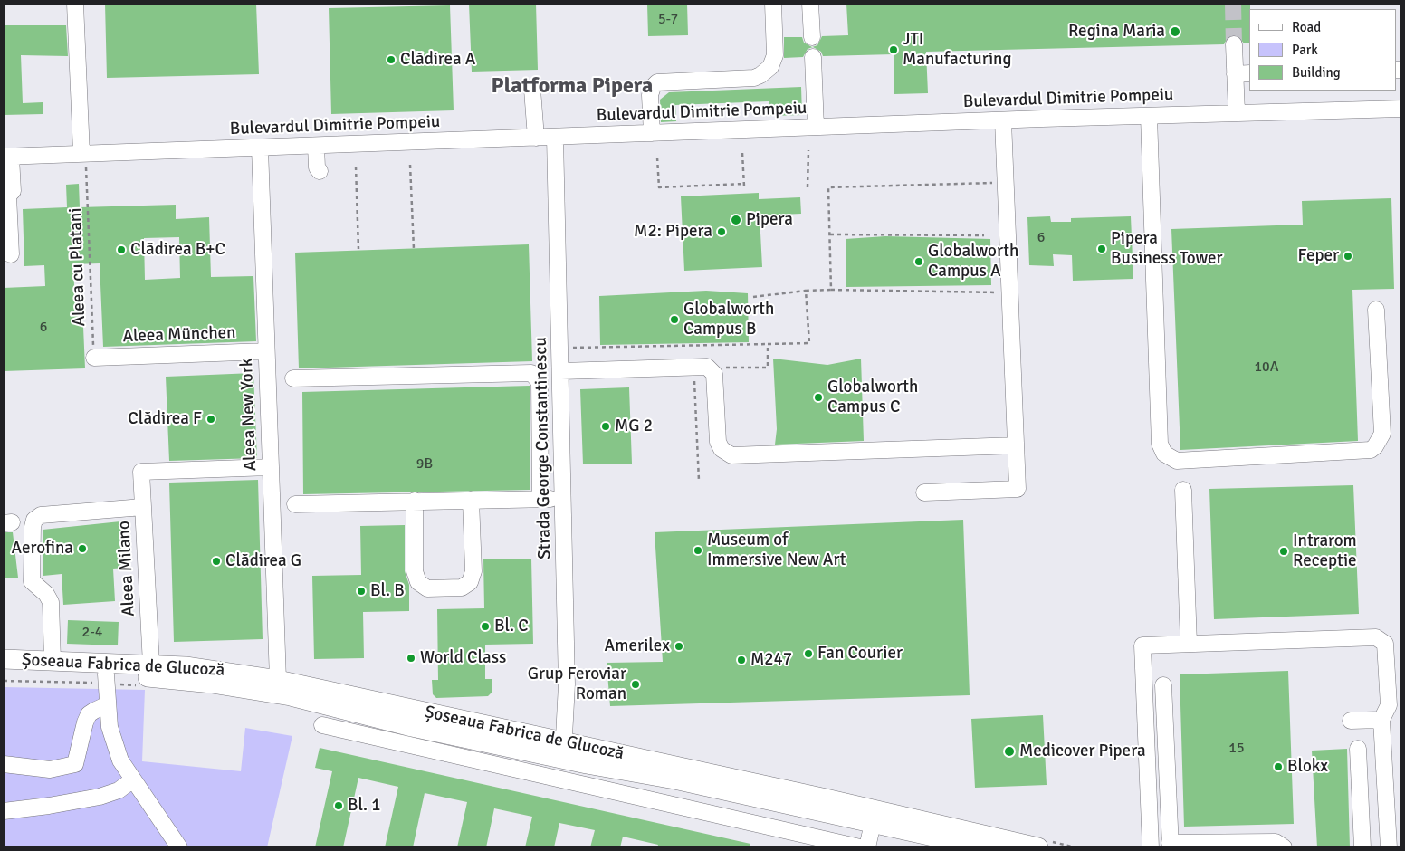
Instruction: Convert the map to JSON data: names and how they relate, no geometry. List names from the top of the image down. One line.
{"streets":{"main road":["Șoseaua Fabrica de Glucoză"],"street":["Bulevardul Dimitrie Pompeiu","Aleea München","Aleea New York","Strada George Constantinescu","Aleea Milano"],"path":["Aleea cu Platani"]},"crossings":[["Bulevardul Dimitrie Pompeiu","Aleea New York"],["Bulevardul Dimitrie Pompeiu","Strada George Constantinescu"],["Aleea cu Platani","Aleea München"],["Aleea München","Aleea New York"],["Aleea New York","Aleea Milano"],["Aleea New York","Șoseaua Fabrica de Glucoză"],["Strada George Constantinescu","Șoseaua Fabrica de Glucoză"],["Aleea Milano","Șoseaua Fabrica de Glucoză"]],"districts":["Platforma Pipera"],"places":["Regina Maria","JTI Manufacturing","Clădirea A","Pipera","M2: Pipera","Pipera Business Tower","Clădirea B+C","Feper","Globalworth Campus A","Globalworth Campus B","Globalworth Campus C","Clădirea F","MG 2","Aerofina","Museum of Immersive New Art","Intrarom Receptie","Clădirea G","Bl. B","Bl. C","Amerilex","Fan Courier","World Class","M247","Grup Feroviar Roman","Medicover Pipera","Blokx","Bl. 1"],"house_numbers":["5-7","6","6","10A","9B","2-4","15"],"legend":["Road","Park","Building"]}
